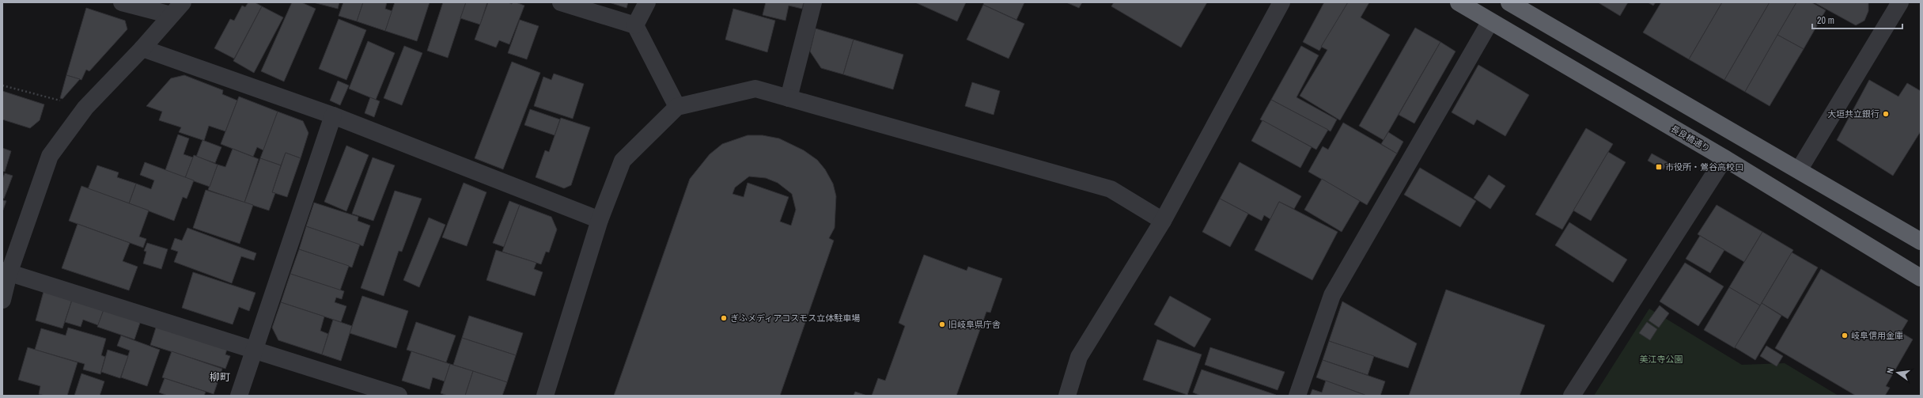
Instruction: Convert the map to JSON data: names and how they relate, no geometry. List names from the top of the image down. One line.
{"streets":{"highway":["長良橋通り"]},"districts":["柳町"],"parks":["美江寺公園"],"places":{"other":["大垣共立銀行","ぎふメディアコスモス立体駐車場","旧岐阜県庁舎","岐阜信用金庫"],"transit":["市役所・鶯谷高校口"]},"scale_bar":"20 m","north":"left"}
